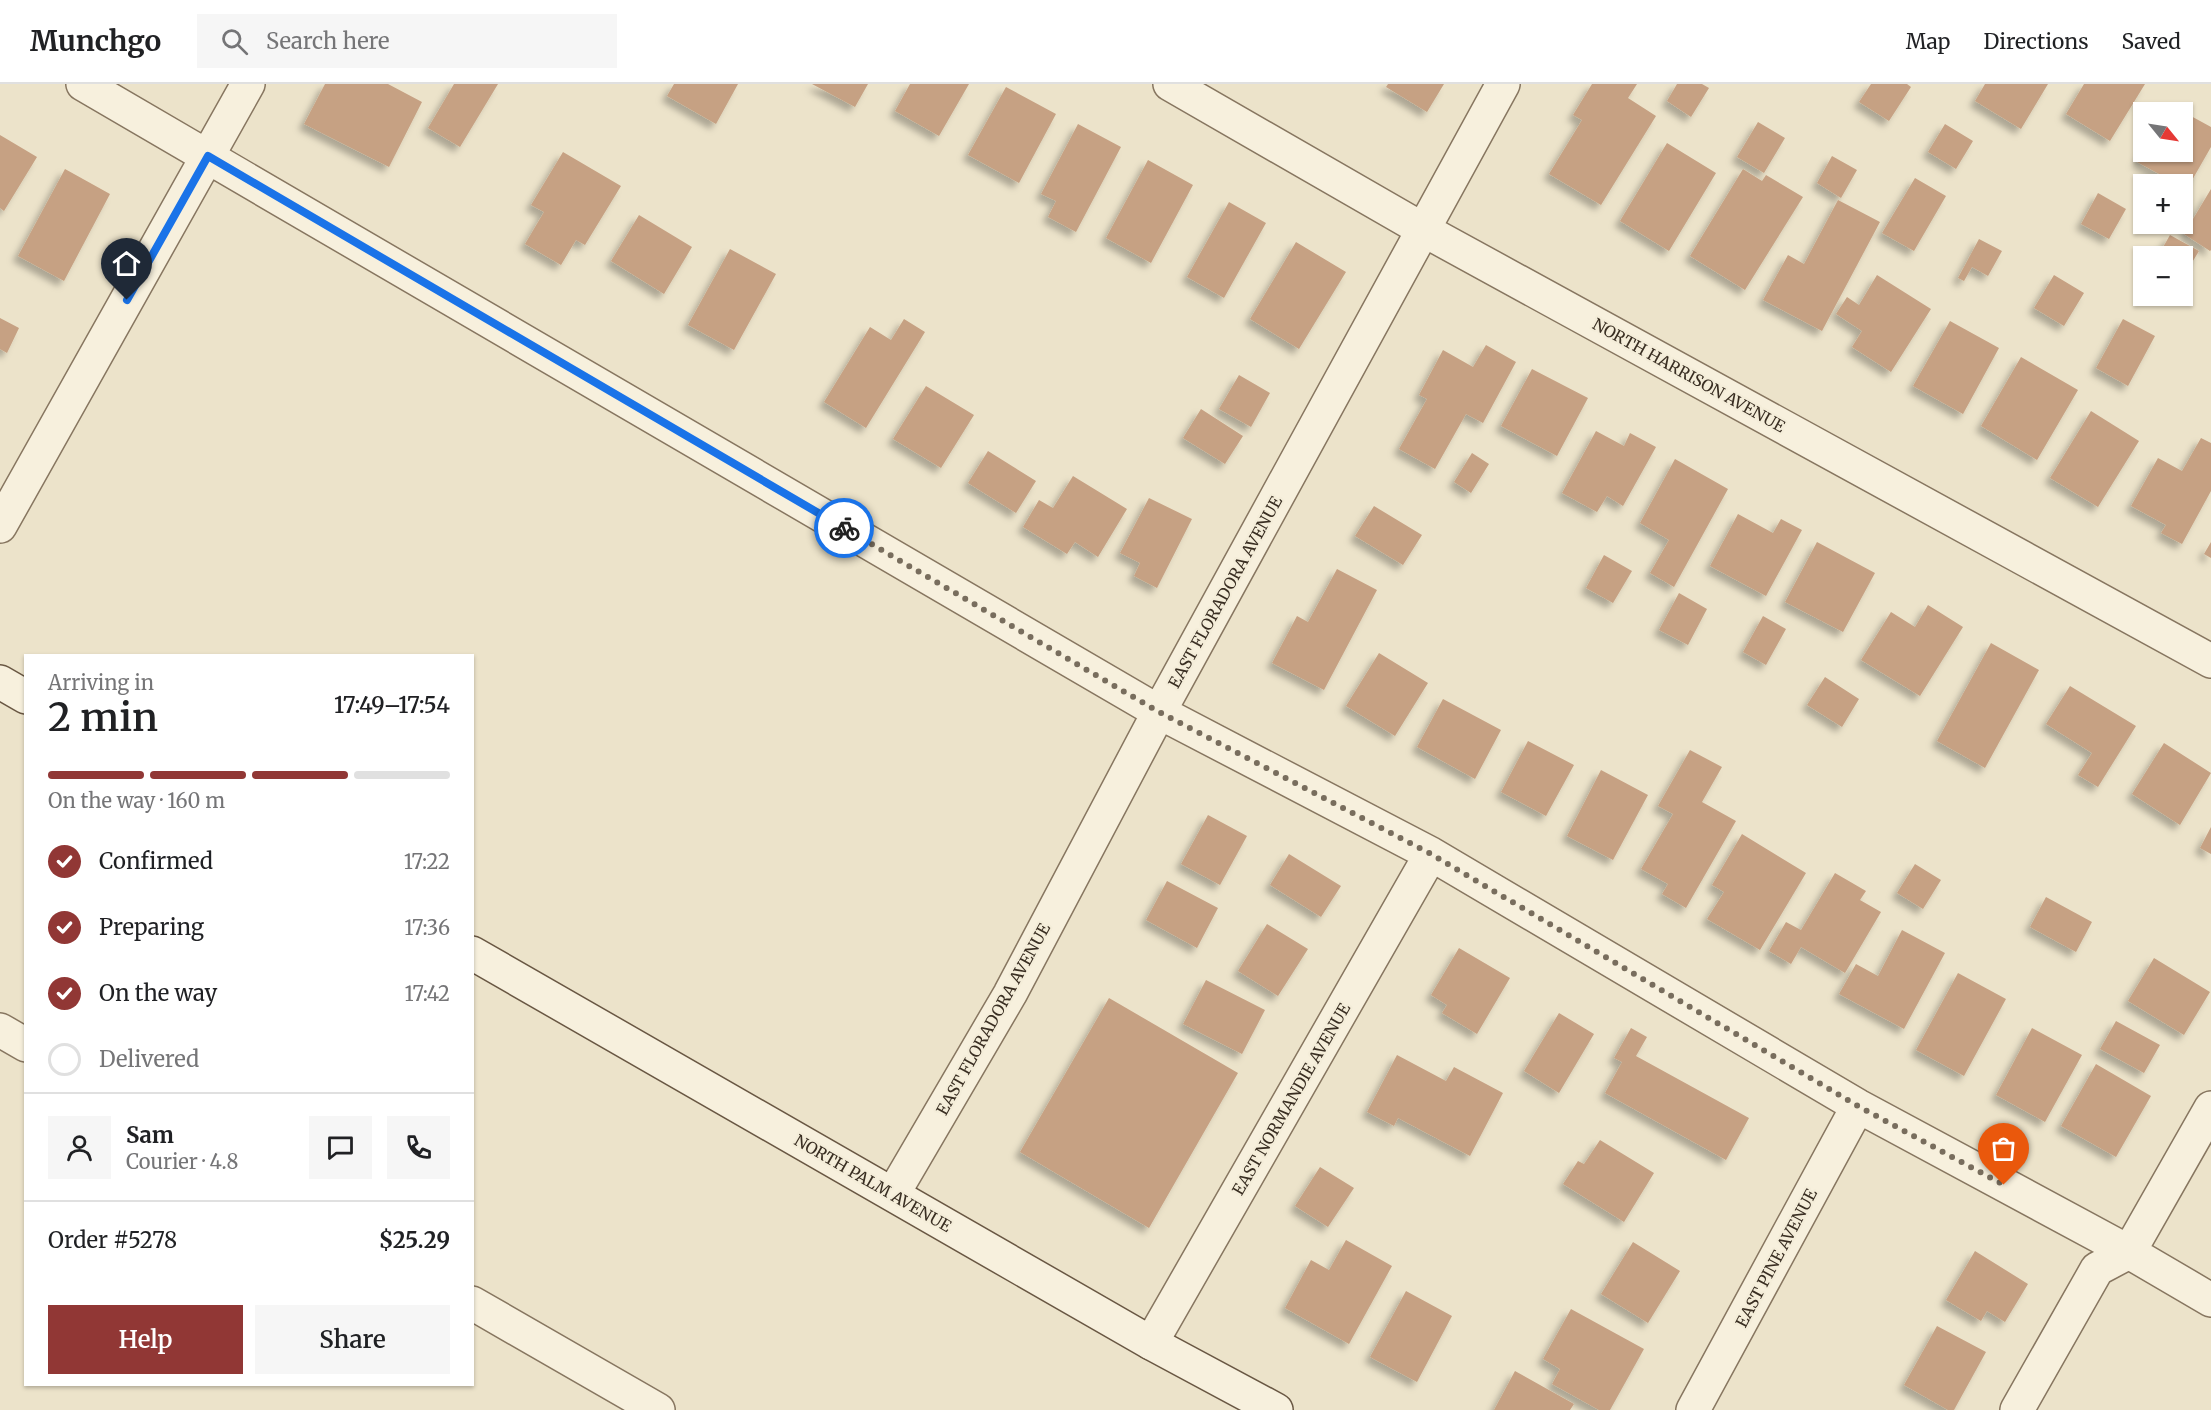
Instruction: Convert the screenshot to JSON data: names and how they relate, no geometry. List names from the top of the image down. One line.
{"streets":{"street":["NORTH HARRISON AVENUE","EAST FLORADORA AVENUE","EAST NORMANDIE AVENUE","NORTH PALM AVENUE","EAST PINE AVENUE"]},"crossings":[["NORTH HARRISON AVENUE","EAST FLORADORA AVENUE"],["EAST FLORADORA AVENUE","NORTH PALM AVENUE"],["EAST NORMANDIE AVENUE","NORTH PALM AVENUE"]],"north":"bottom right","page":{"header":"Munchgo","search":"Search here","nav":["Map","Directions","Saved"],"map_buttons":["+","−"],"heading":["2 min","Arriving in","17:49–17:54"],"panel":["Sam","Courier · 4.8","Order #5278","$25.29"],"bar":"On the way · 160 m","list":[["Confirmed","17:22"],["Preparing","17:36"],["On the way","17:42"],"Delivered"],"buttons":["Help","Share"]}}
